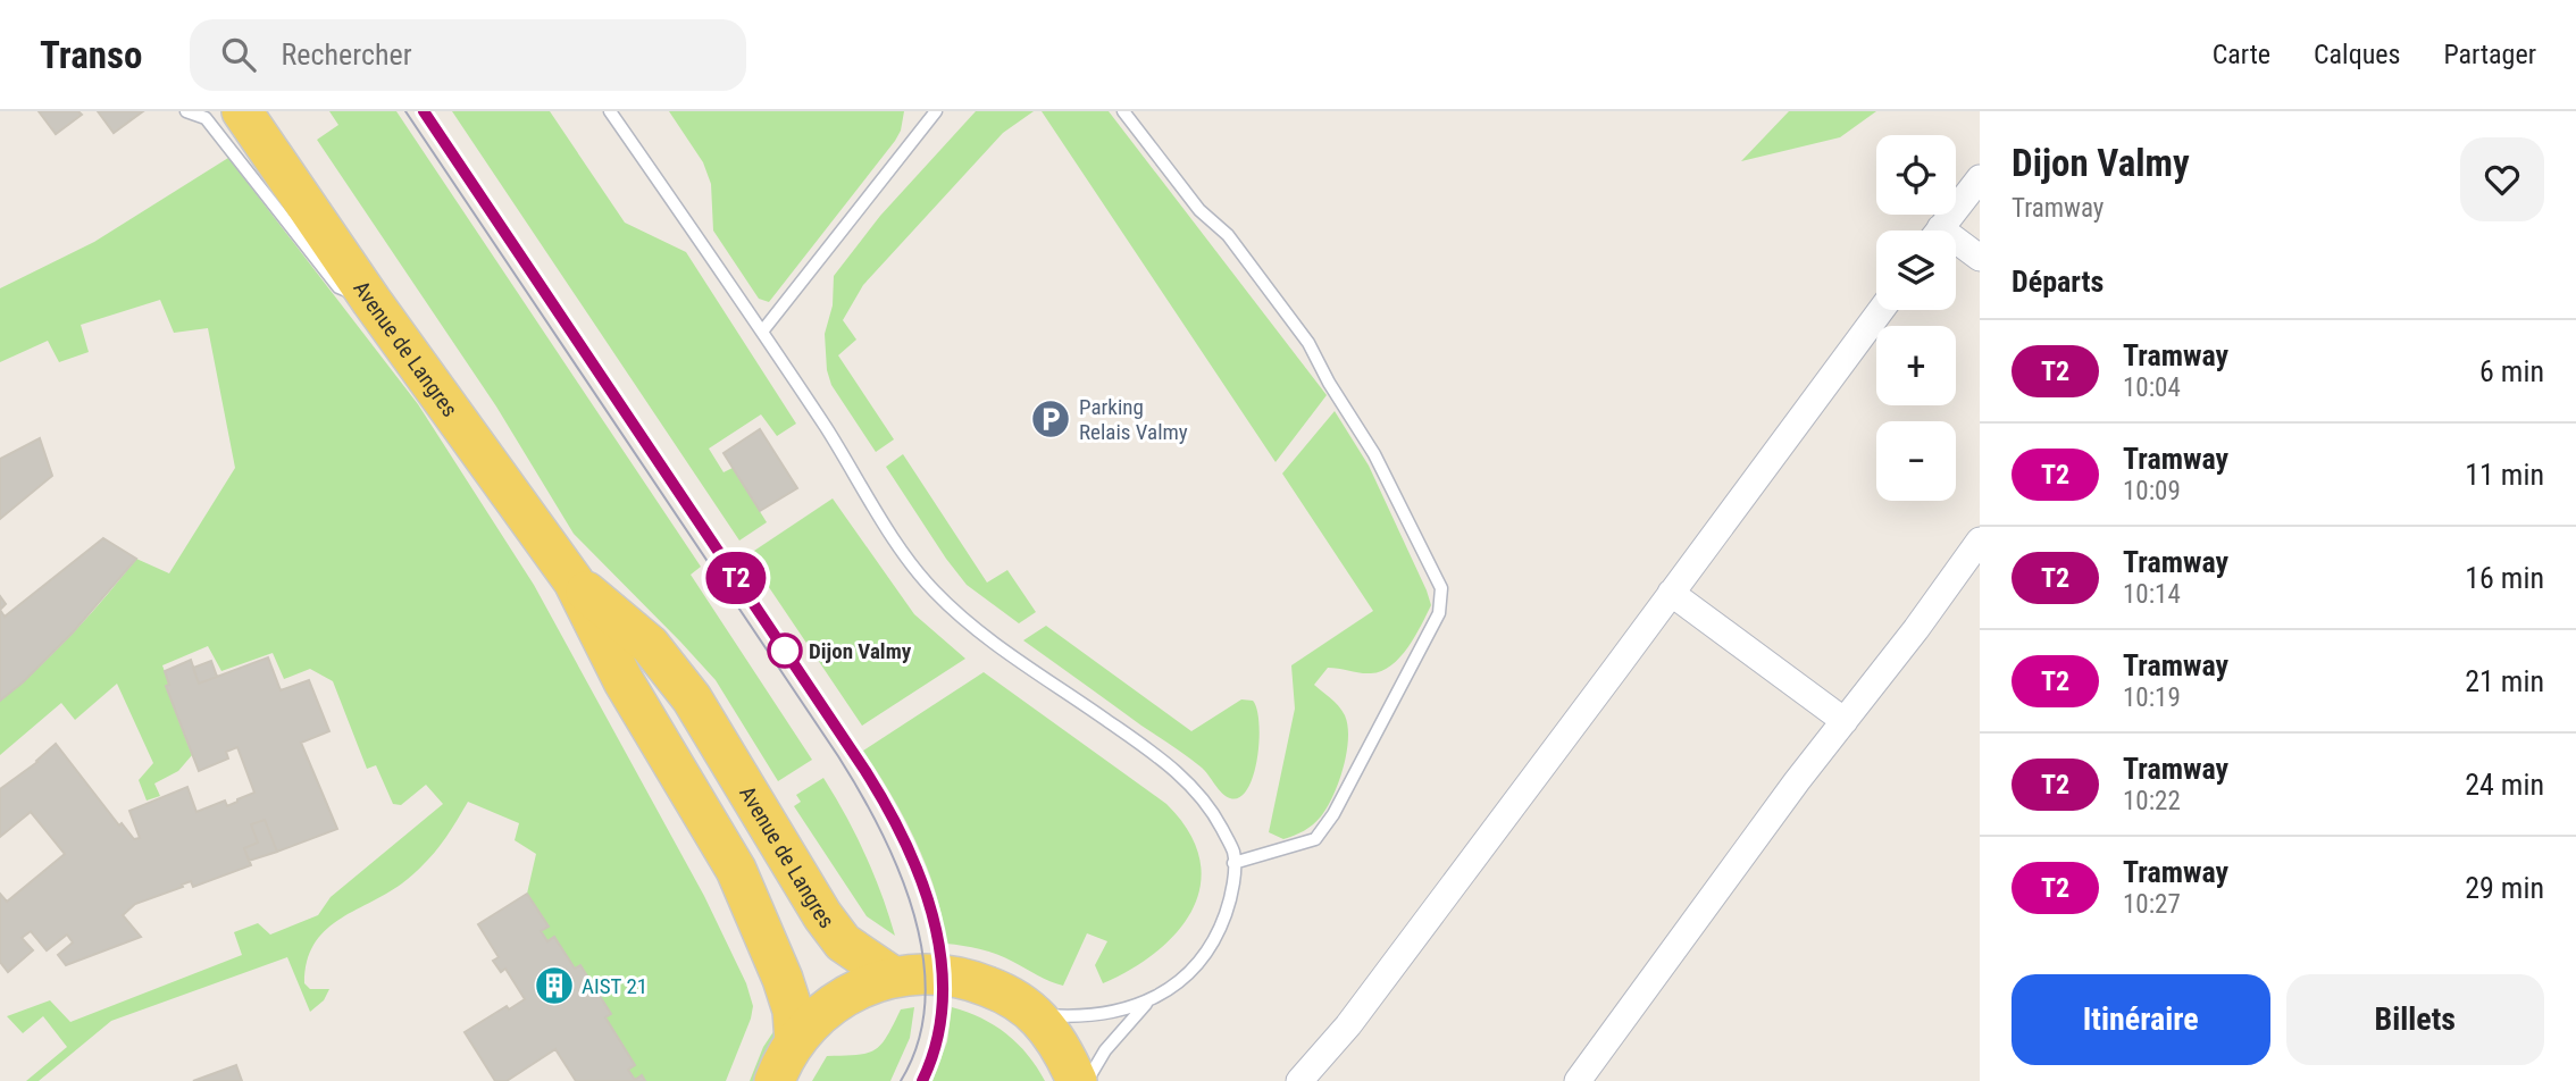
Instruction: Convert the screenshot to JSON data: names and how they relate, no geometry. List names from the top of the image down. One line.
{"streets":{"main road":["Avenue de Langres"]},"places":{"parking":["Parking Relais Valmy"],"other":["Dijon Valmy"],"building":["AIST 21"]},"lines":["tram line T2"],"page":{"header":"Transo","search":"Rechercher","nav":["Carte","Calques","Partager"],"on_map":"T2","heading":[["Dijon Valmy","Tramway"],"Départs"],"map_buttons":["+","−"],"list":[{"mark":"T2","name":"Tramway","note":"10:04","value":"6 min"},{"mark":"T2","name":"Tramway","note":"10:09","value":"11 min"},{"mark":"T2","name":"Tramway","note":"10:14","value":"16 min"},{"mark":"T2","name":"Tramway","note":"10:19","value":"21 min"},{"mark":"T2","name":"Tramway","note":"10:22","value":"24 min"},{"mark":"T2","name":"Tramway","note":"10:27","value":"29 min"}],"buttons":["Itinéraire","Billets"]}}
